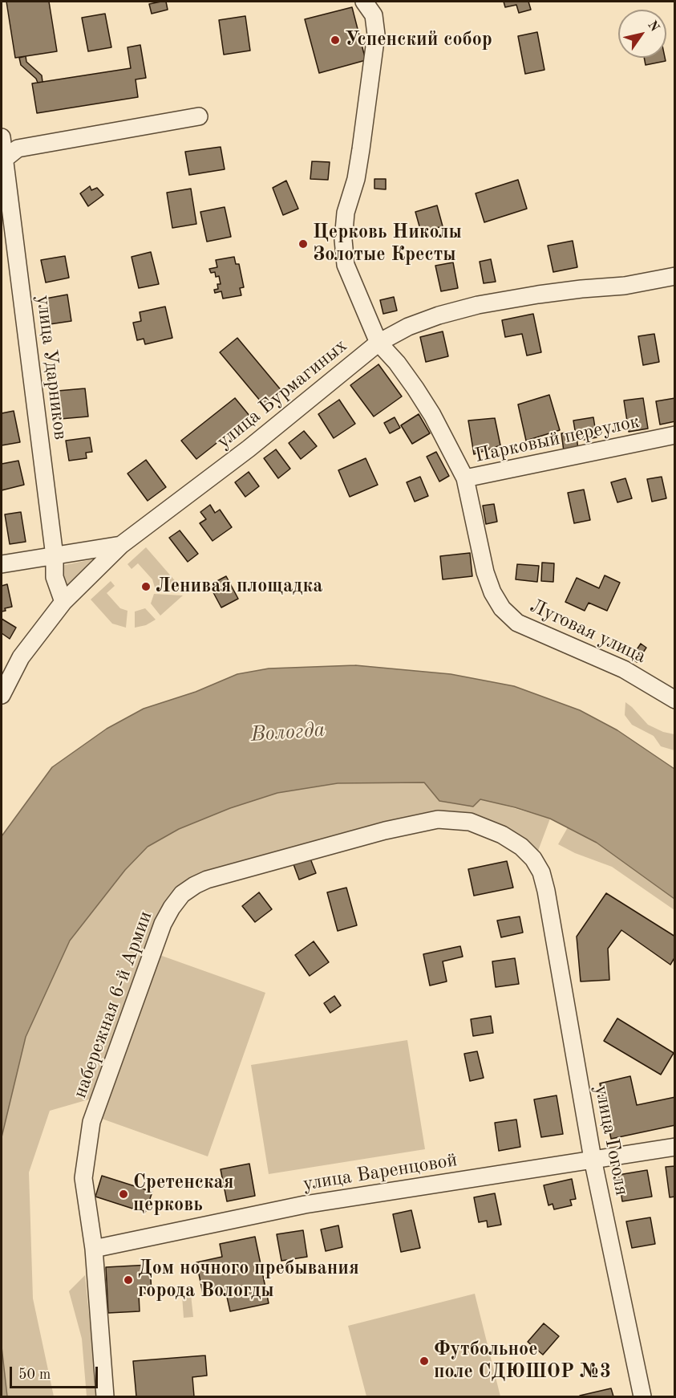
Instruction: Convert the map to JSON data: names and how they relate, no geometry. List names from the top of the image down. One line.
{"streets":{"street":["улица Ударников","улица Бурмагиных","Парковый переулок","Луговая улица","набережная 6-й Армии","улица Гоголя","улица Варенцовой"]},"crossings":[["улица Ударников","улица Бурмагиных"],["улица Бурмагиных","Парковый переулок"],["Парковый переулок","Луговая улица"],["набережная 6-й Армии","улица Гоголя"],["набережная 6-й Армии","улица Варенцовой"],["улица Гоголя","улица Варенцовой"]],"water":["Вологда"],"places":["Успенский собор","Церковь Николы Золотые Кресты","Ленивая площадка","Сретенская церковь","Дом ночного пребывания города Вологды","Футбольное поле СДЮШОР №3"],"scale_bar":"50 m","north":"top right"}
